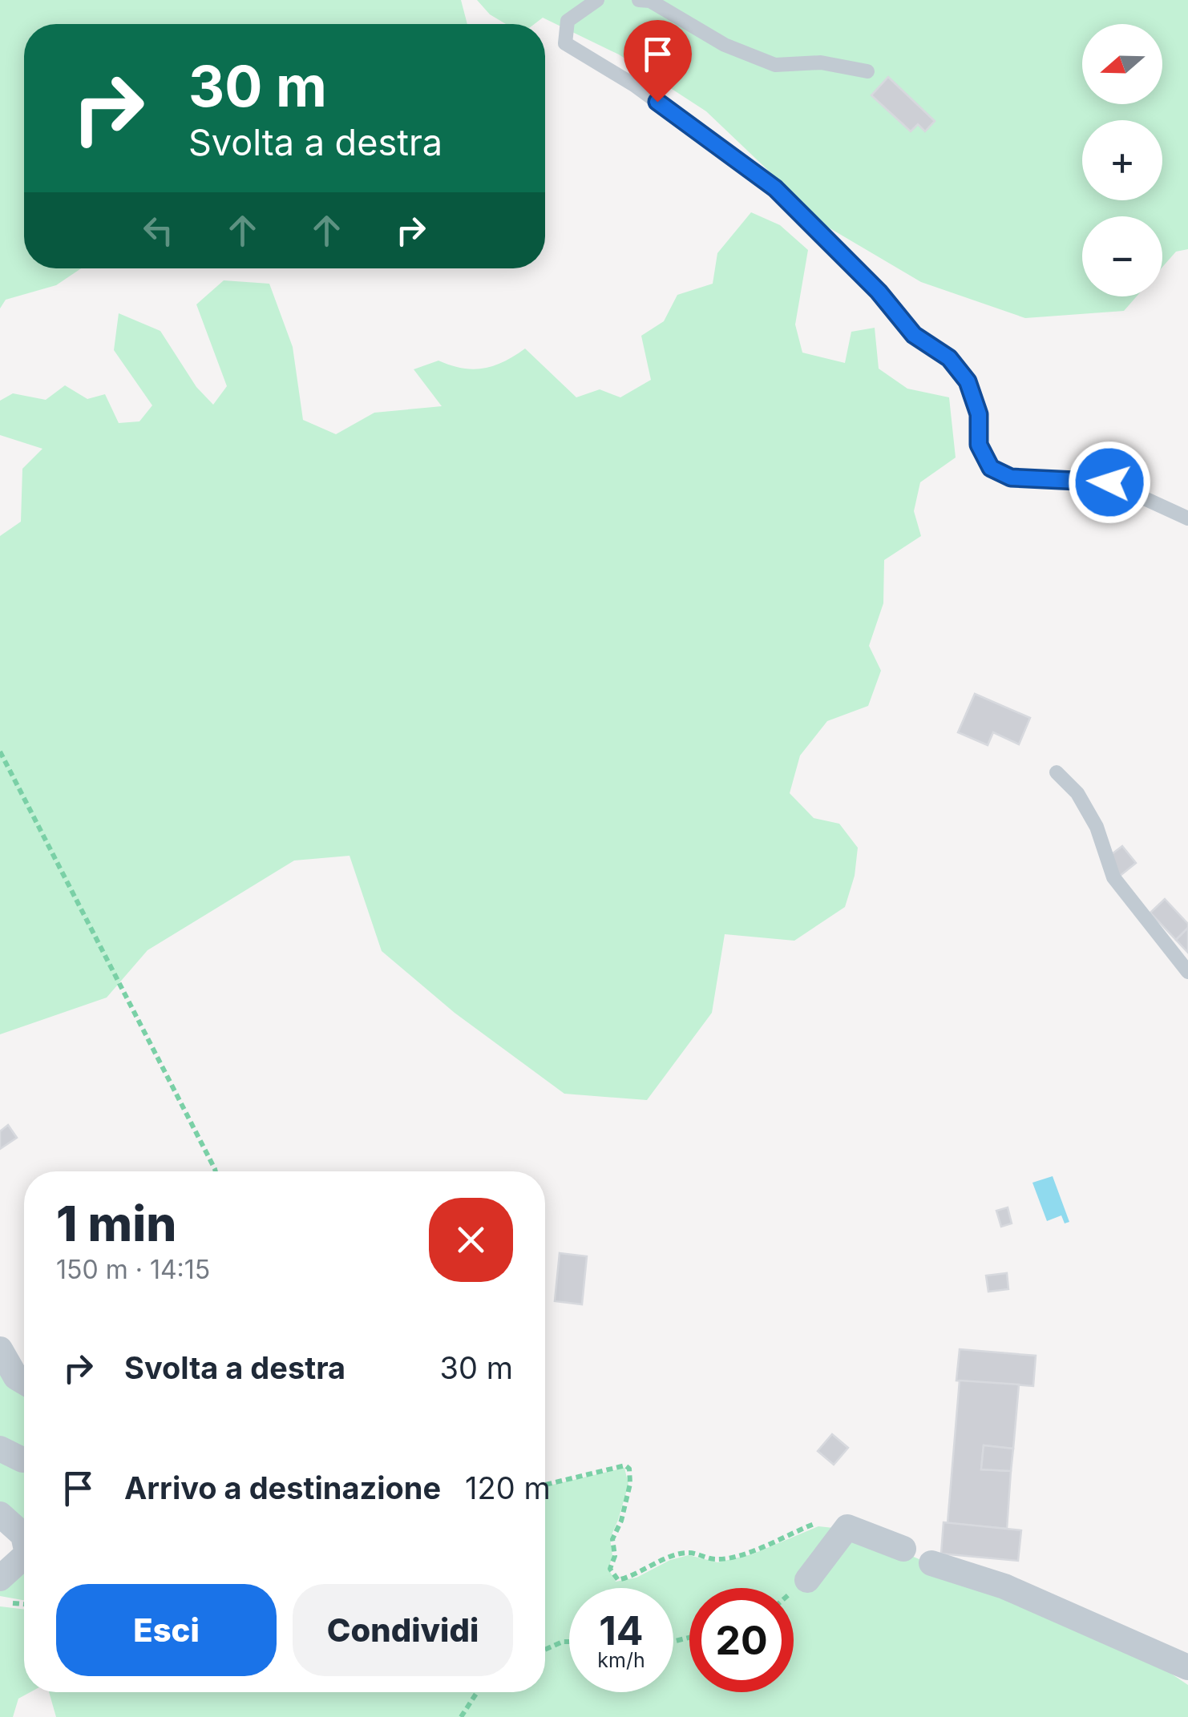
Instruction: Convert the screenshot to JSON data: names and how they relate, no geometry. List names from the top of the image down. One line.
{"north":"left","page":{"map_buttons":["+","−"],"turn":["30 m","Svolta a destra"],"heading":["1 min","150 m · 14:15"],"list":[{"name":"Svolta a destra","value":"30 m"},{"name":"Arrivo a destinazione","value":"120 m"}],"buttons":["Esci","Condividi"],"speed":"14 km/h","limit":"20"}}
